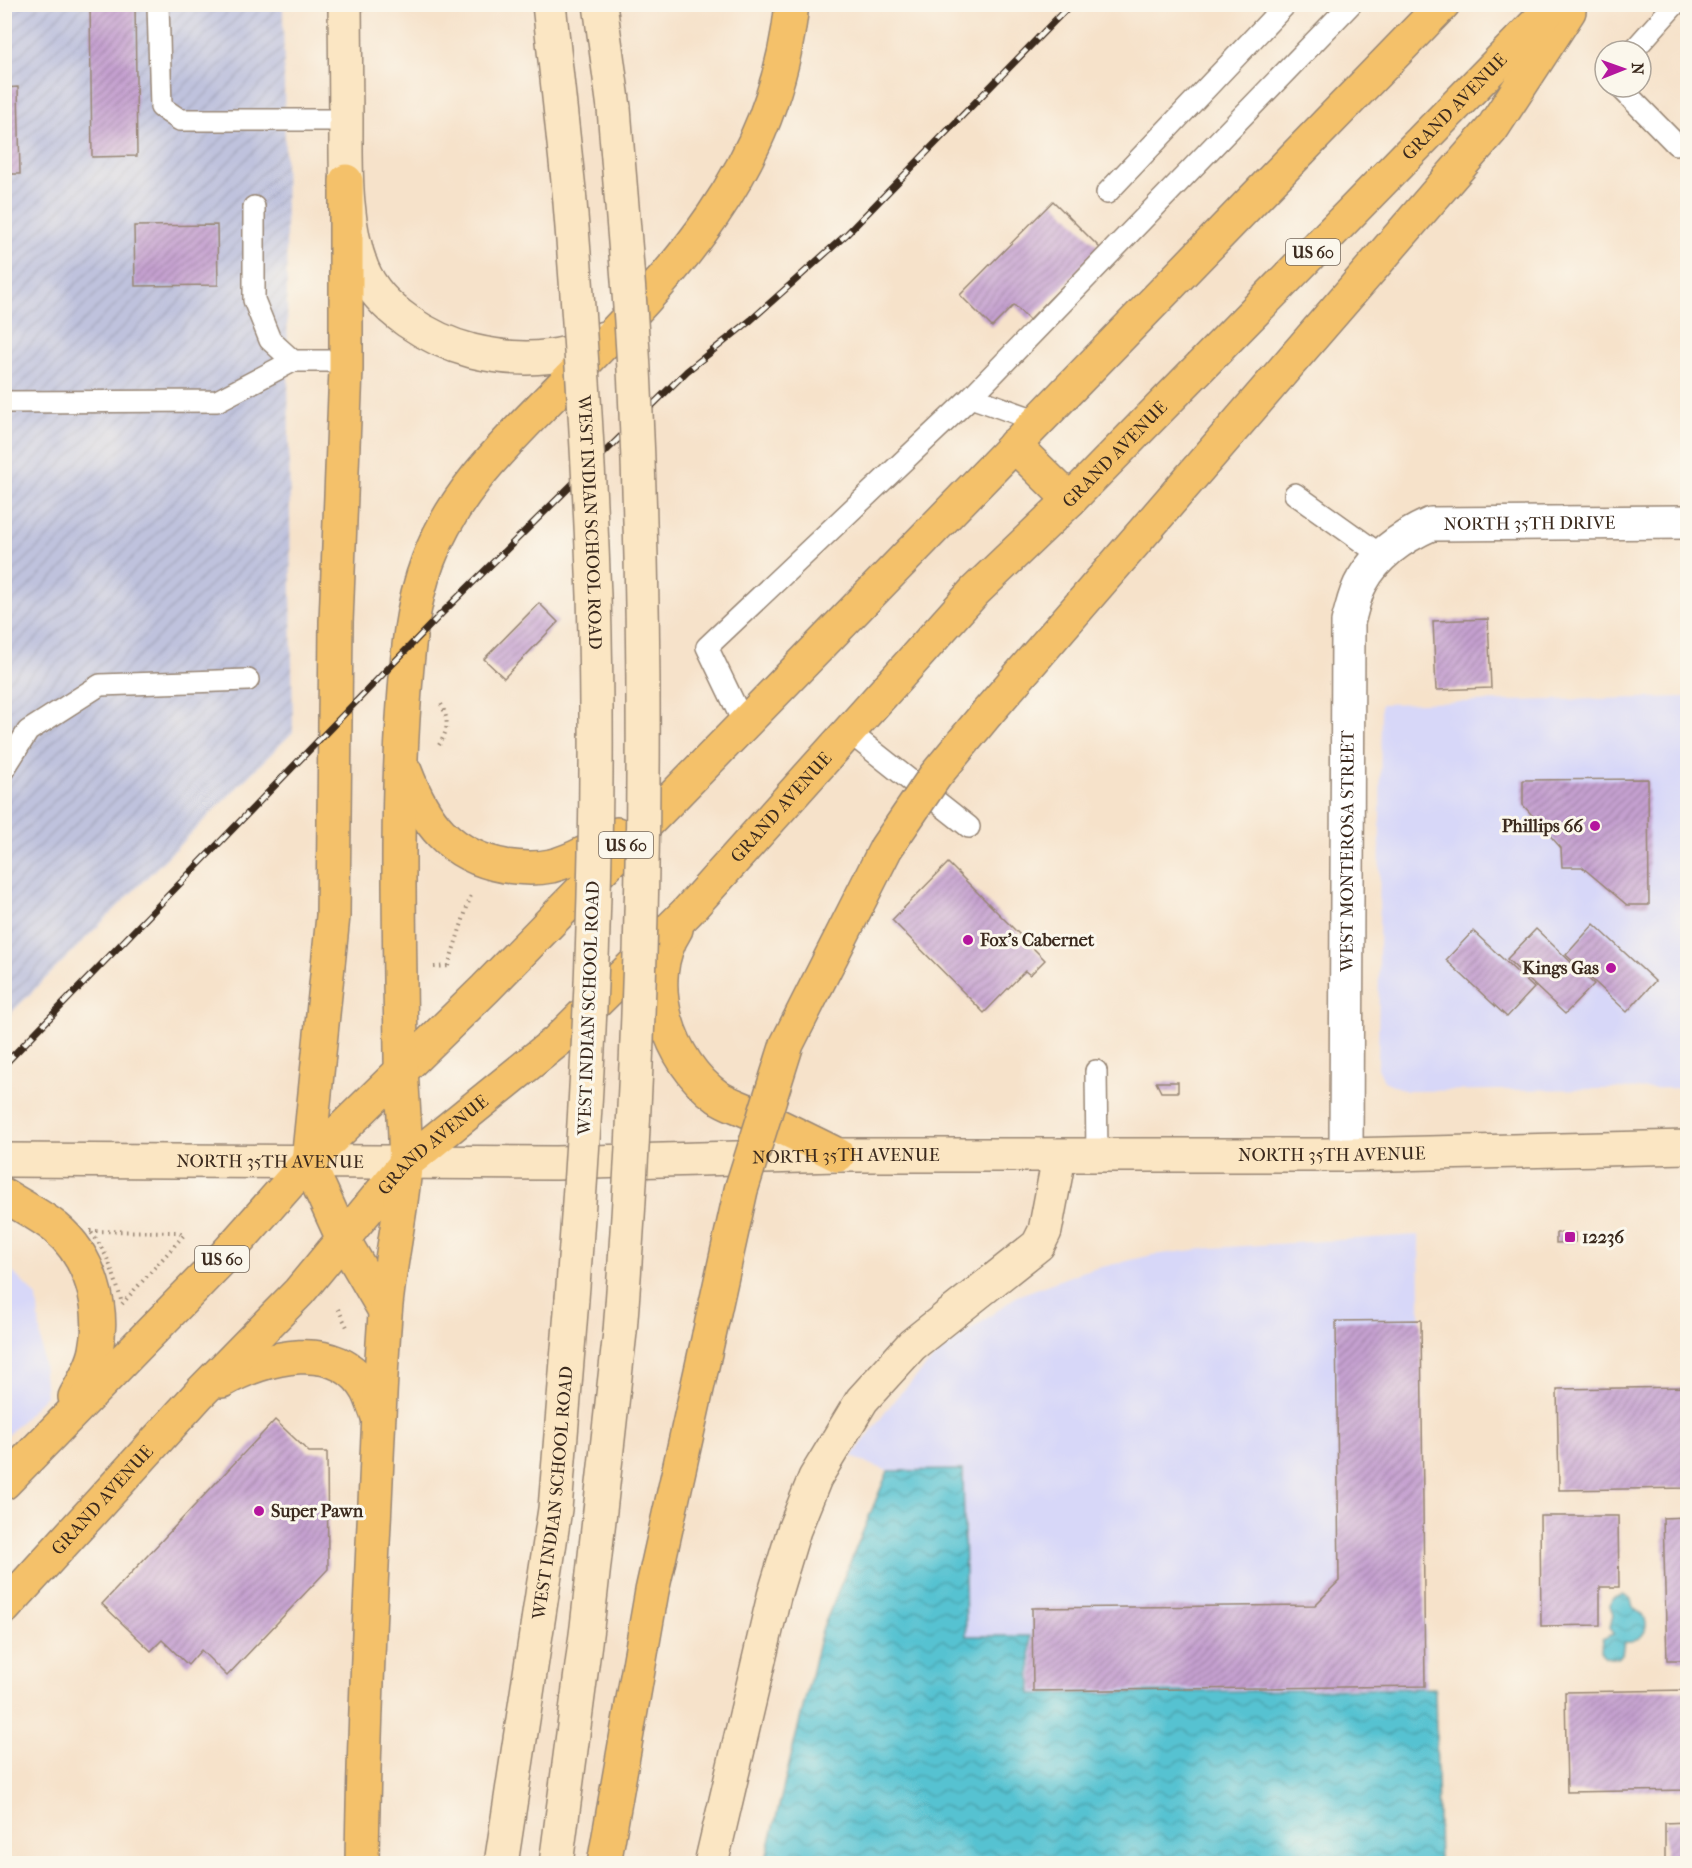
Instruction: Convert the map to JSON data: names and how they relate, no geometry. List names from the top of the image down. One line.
{"streets":{"highway":["GRAND AVENUE","US 60"],"main road":["WEST INDIAN SCHOOL ROAD","NORTH 35TH AVENUE"],"street":["NORTH 35TH DRIVE","WEST MONTEROSA STREET"]},"crossings":[["GRAND AVENUE","NORTH 35TH AVENUE"],["US 60","NORTH 35TH AVENUE"],["NORTH 35TH DRIVE","WEST MONTEROSA STREET"],["WEST MONTEROSA STREET","NORTH 35TH AVENUE"]],"places":{"other":["Phillips 66","Fox's Cabernet","Kings Gas","Super Pawn"],"transit":["12236"]},"north":"right"}
